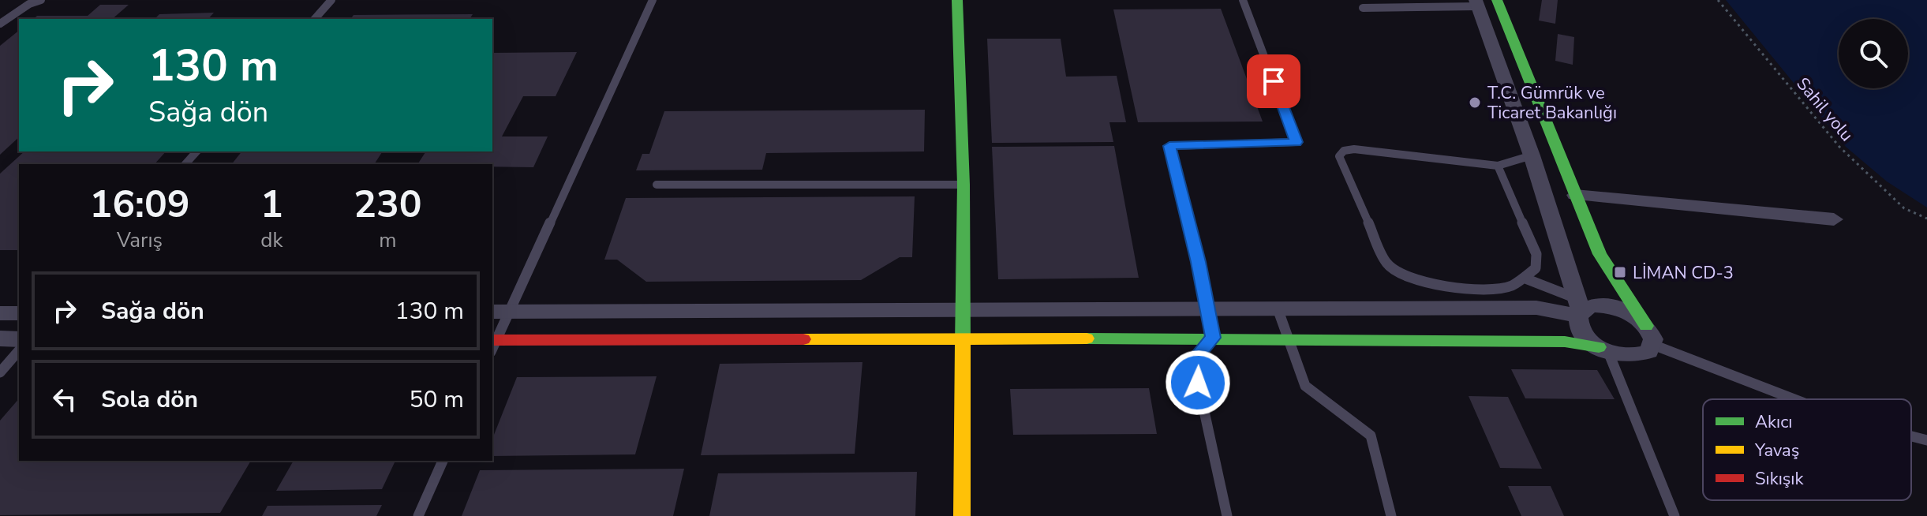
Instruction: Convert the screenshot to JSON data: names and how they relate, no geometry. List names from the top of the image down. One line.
{"streets":{"path":["Sahil yolu"]},"places":{"other":["T.C. Gümrük ve Ticaret Bakanlığı"],"transit":["LİMAN CD-3"]},"legend":["Akıcı","Yavaş","Sıkışık"],"page":{"turn":["130 m","Sağa dön"],"eta":["16:09","Varış","1","dk","230","m"],"list":[{"name":"Sağa dön","value":"130 m"},{"name":"Sola dön","value":"50 m"}]}}
